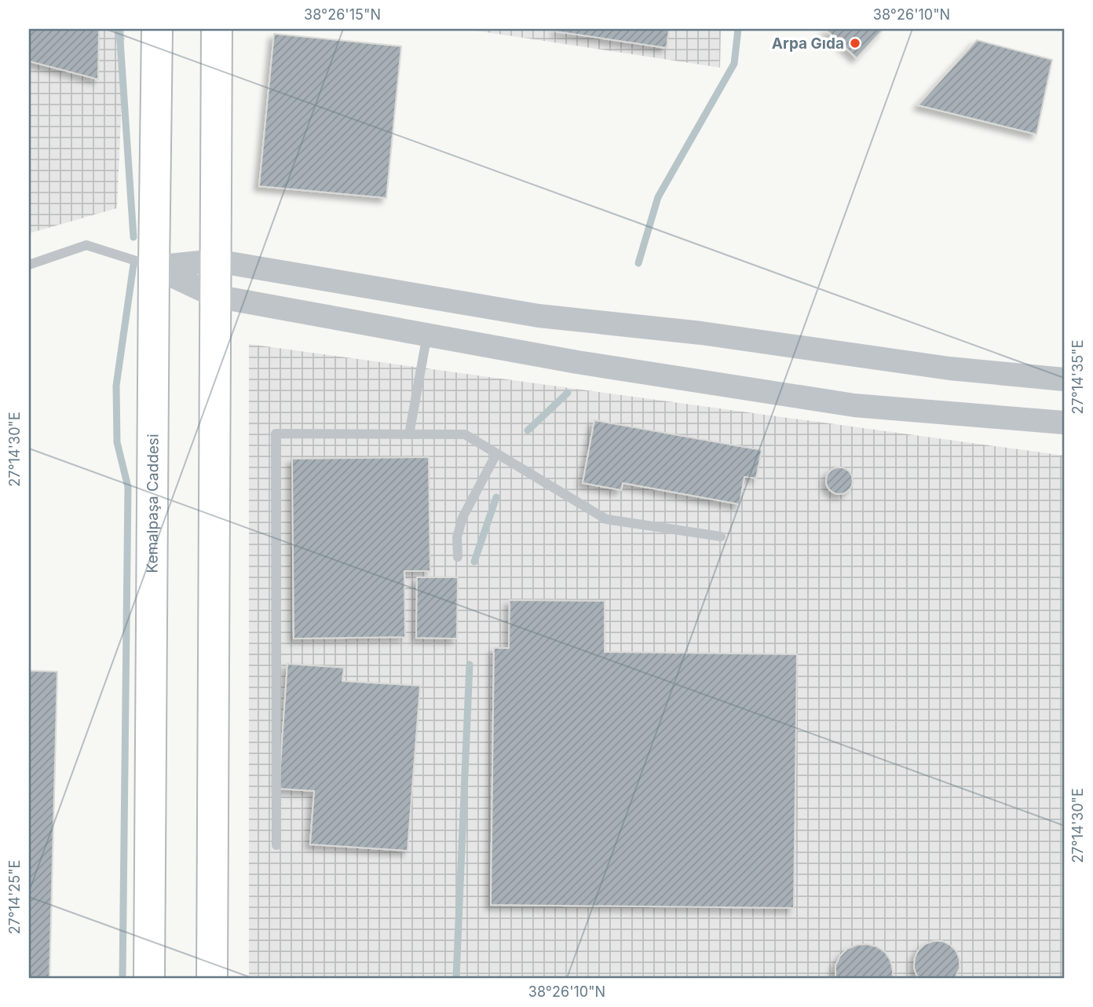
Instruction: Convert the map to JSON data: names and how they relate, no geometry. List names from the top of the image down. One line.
{"streets":{"main road":["Kemalpaşa Caddesi"]},"places":["Arpa Gıda"],"coordinates":["38°26'15\"N","38°26'10\"N","27°14'35\"E","27°14'30\"E","27°14'25\"E"]}
